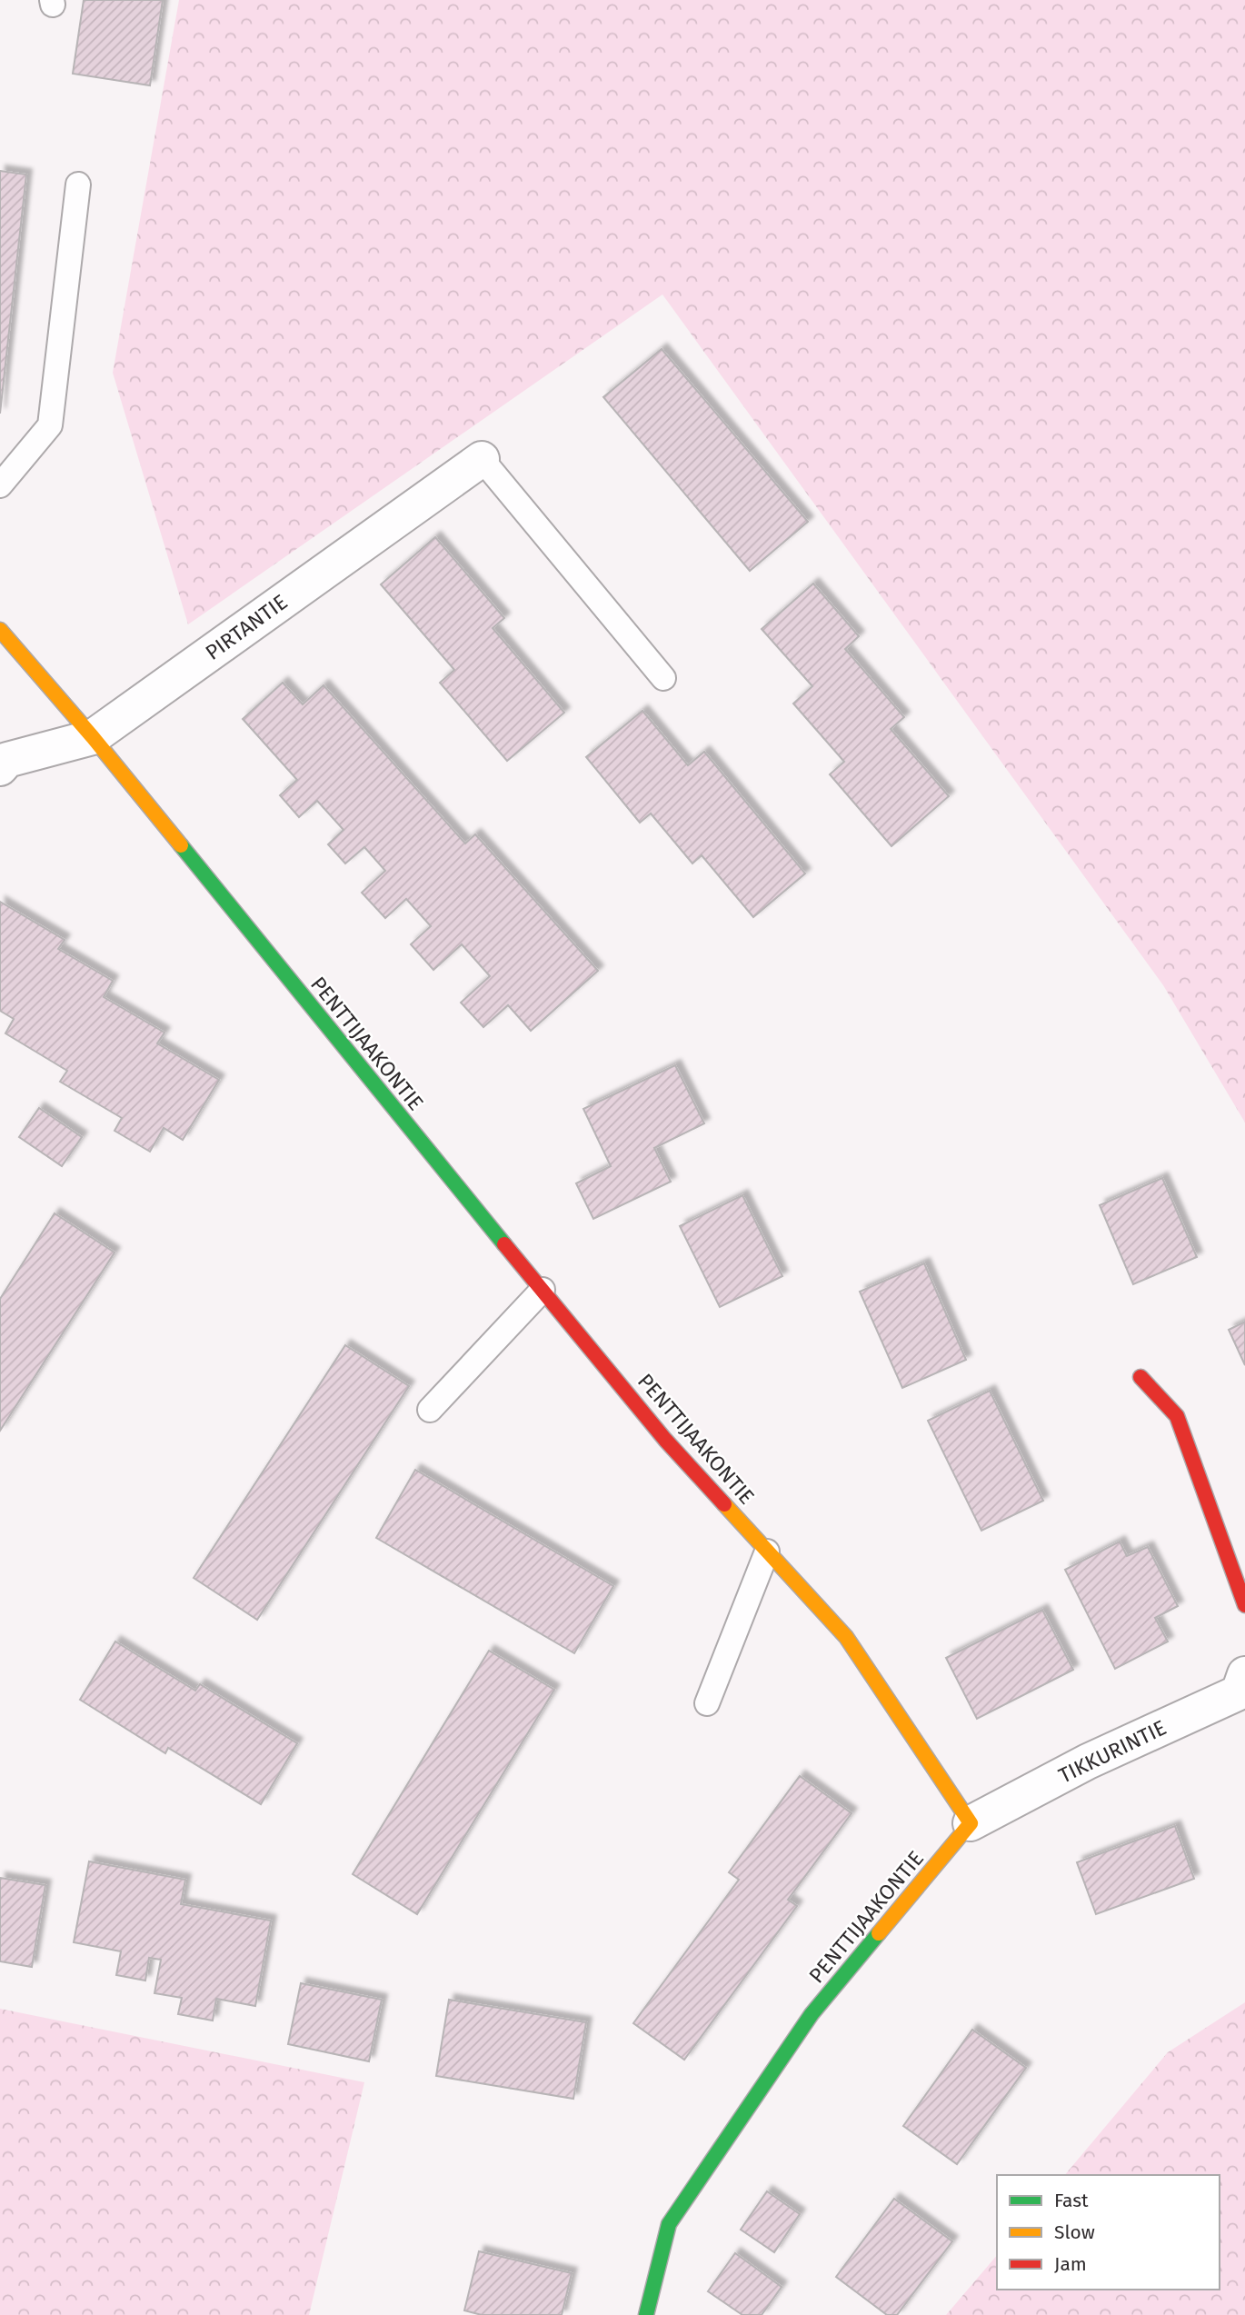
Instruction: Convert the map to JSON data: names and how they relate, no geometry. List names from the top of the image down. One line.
{"streets":{"street":["PIRTANTIE","PENTTIJAAKONTIE","TIKKURINTIE"]},"crossings":[["PIRTANTIE","PENTTIJAAKONTIE"],["PENTTIJAAKONTIE","TIKKURINTIE"]],"legend":["Fast","Slow","Jam"]}
